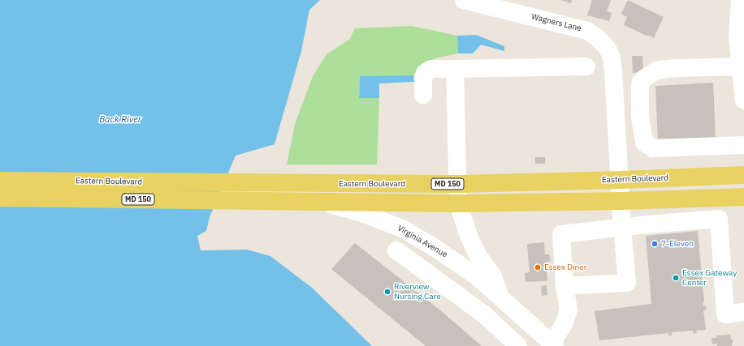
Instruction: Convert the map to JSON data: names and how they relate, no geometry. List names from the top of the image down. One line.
{"streets":{"main road":["Eastern Boulevard","MD 150"],"street":["Wagners Lane","Virginia Avenue"]},"crossings":[["Wagners Lane","Eastern Boulevard"],["Wagners Lane","MD 150"],["Eastern Boulevard","Virginia Avenue"],["MD 150","Virginia Avenue"]],"water":["Back River"],"places":["7-Eleven","Essex Diner","Essex Gateway Center","Riverview Nursing Care"]}
